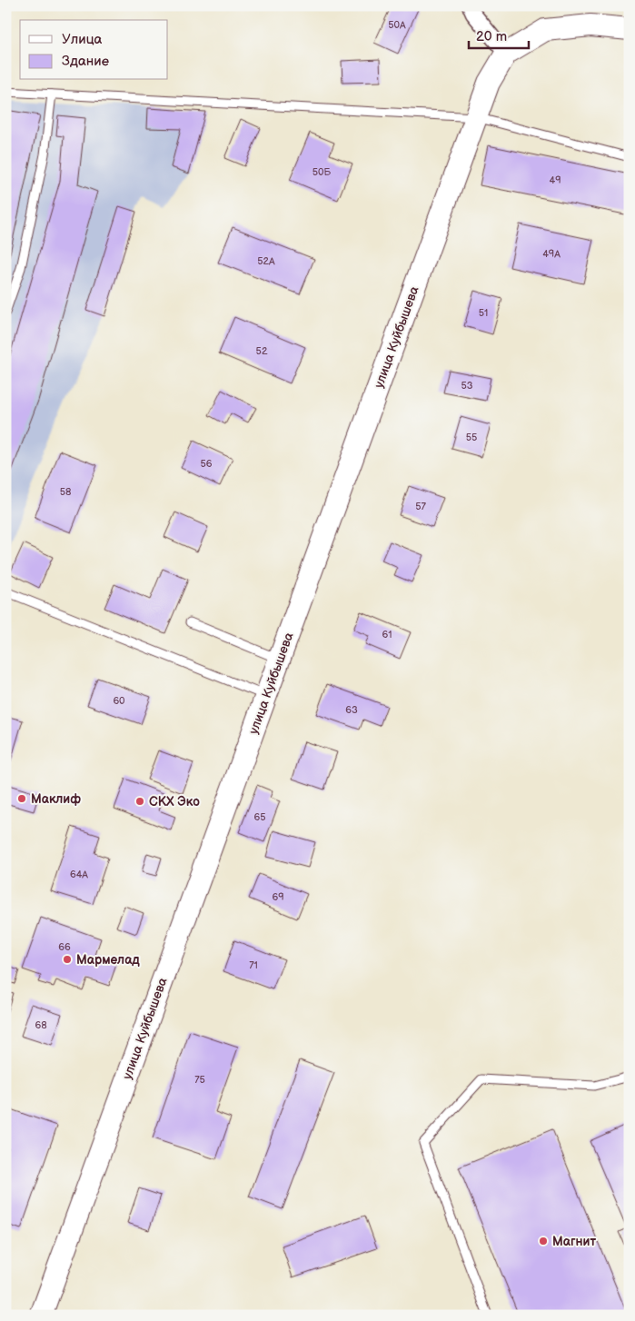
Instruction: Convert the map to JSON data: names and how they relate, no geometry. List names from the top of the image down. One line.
{"streets":{"street":["улица Куйбышева"]},"places":["Маклиф","СКХ Эко","Мармелад","Магнит"],"house_numbers":["50А","50Б","49","49А","52А","51","52","53","55","56","58","57","61","60","63","65","64А","69","66","71","68","75"],"legend":["Улица","Здание"],"scale_bar":"20 m"}
